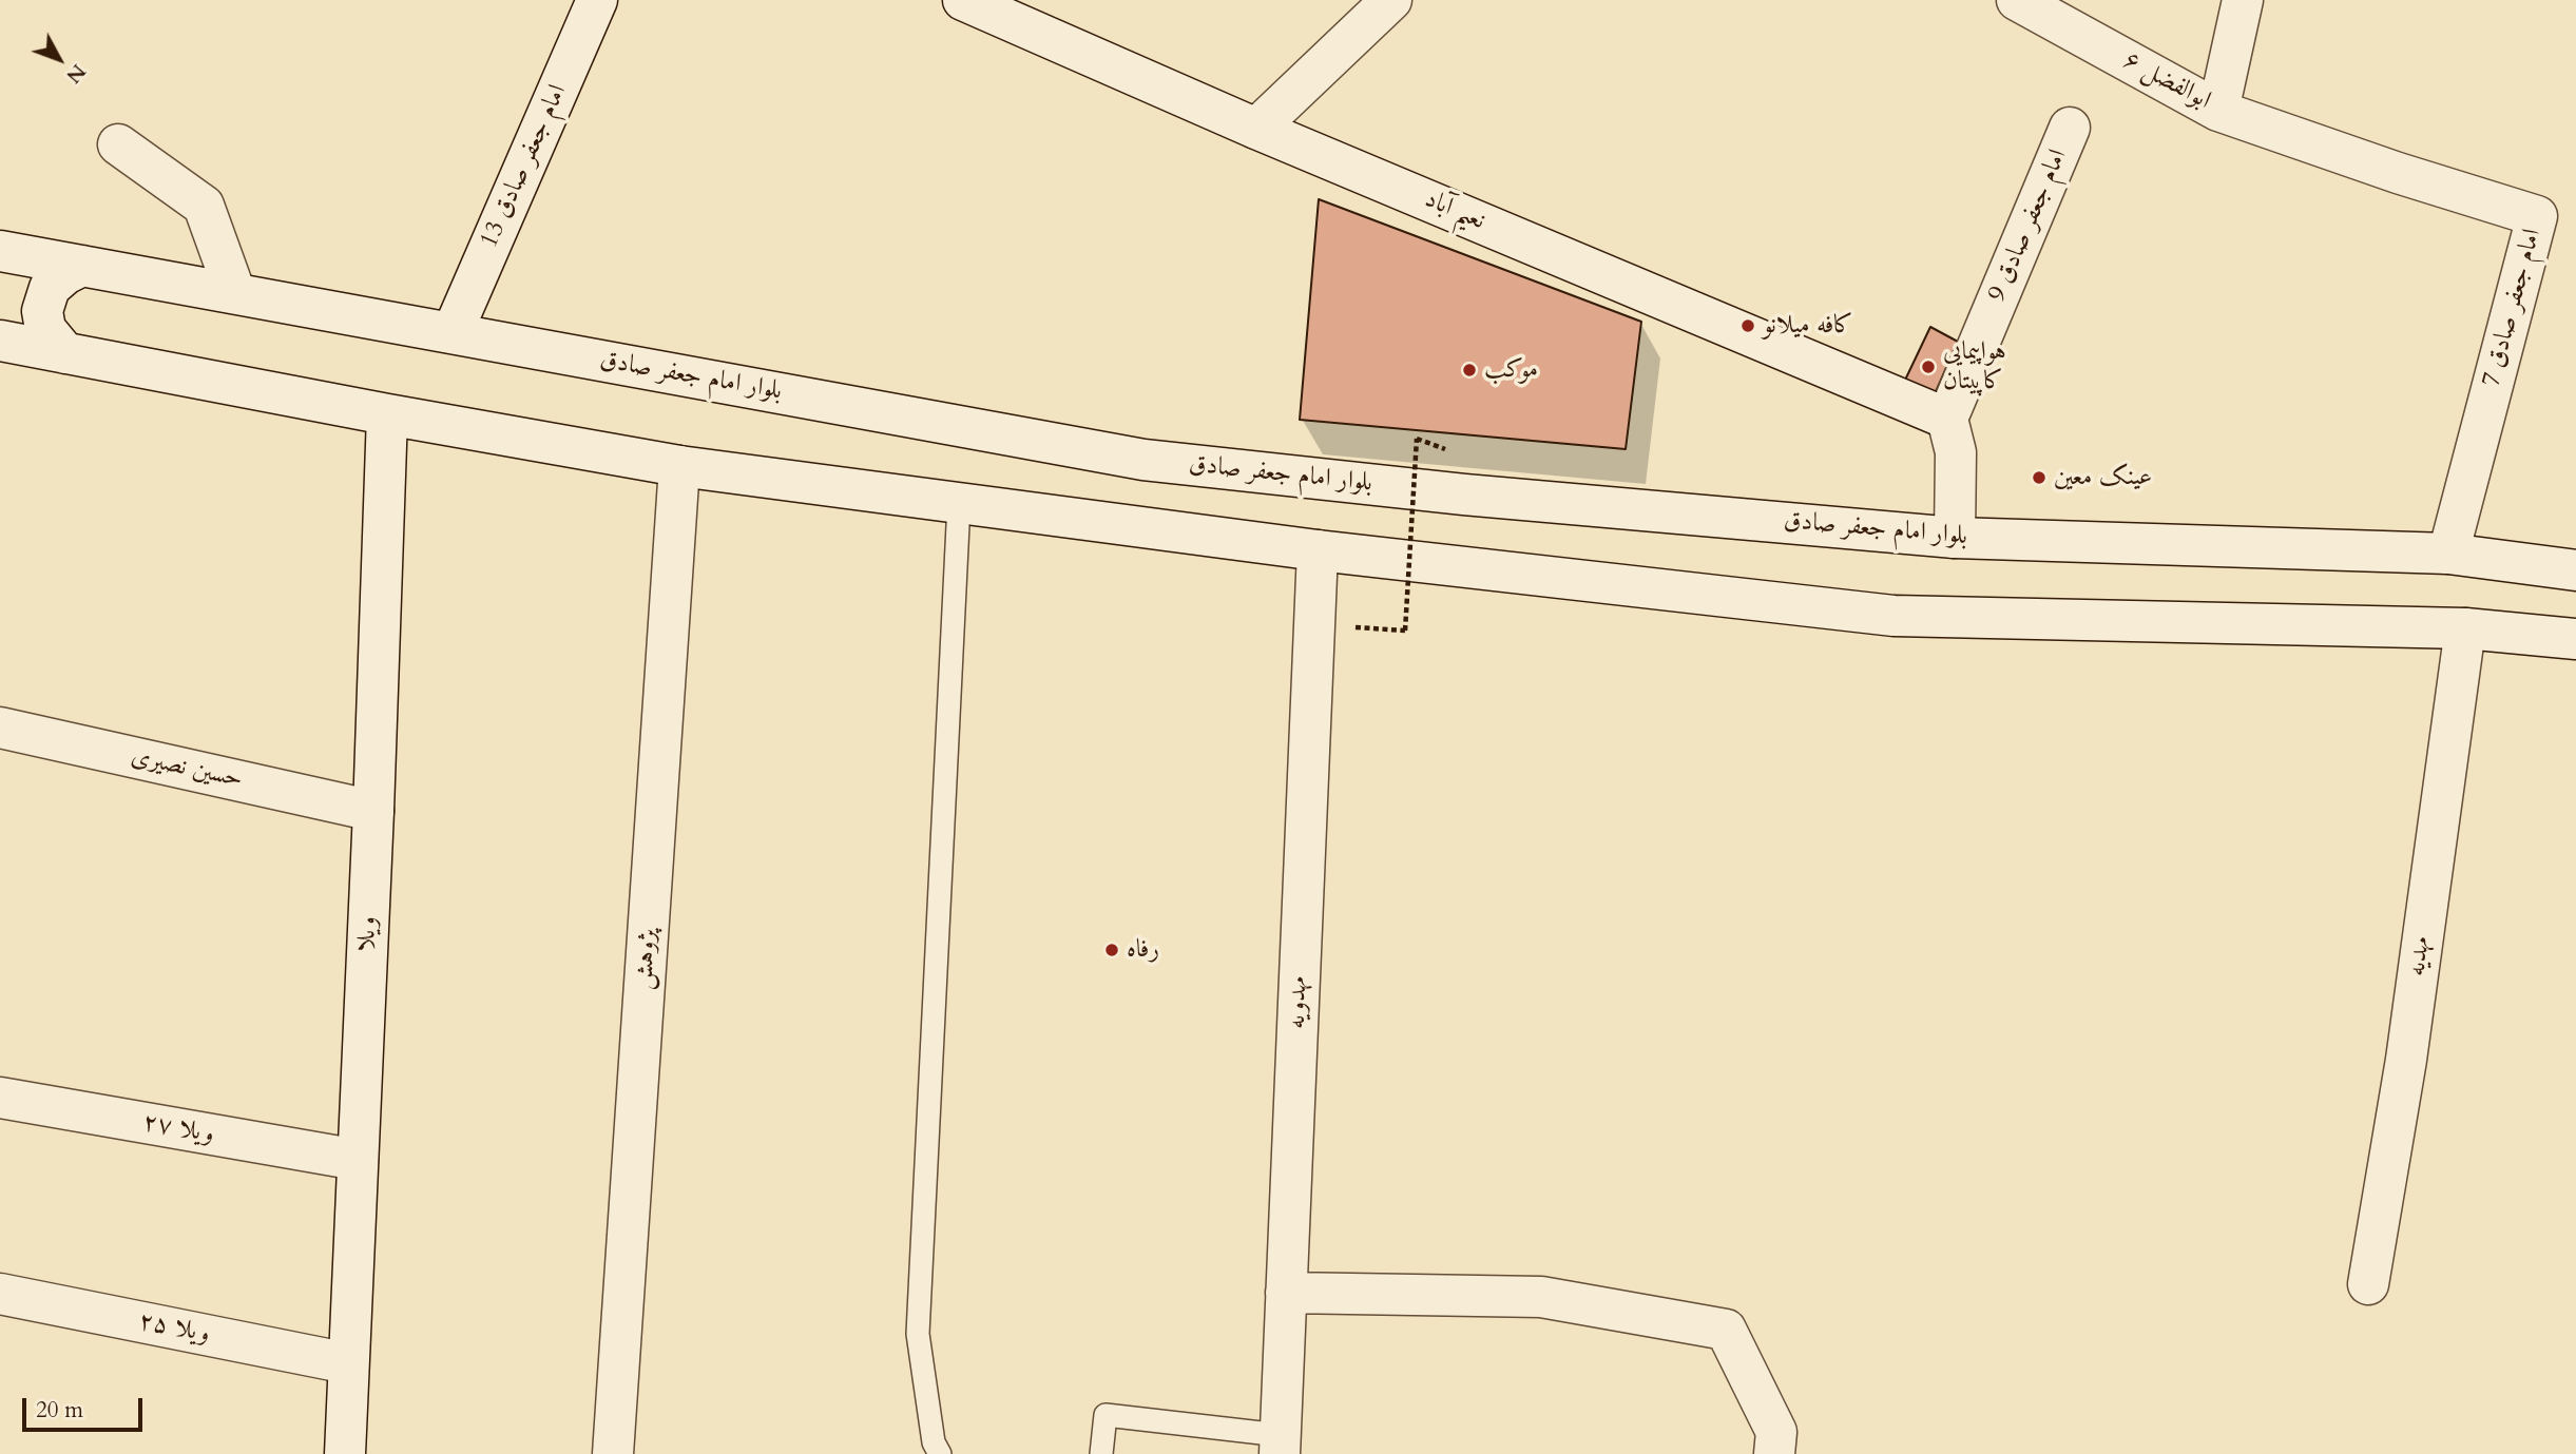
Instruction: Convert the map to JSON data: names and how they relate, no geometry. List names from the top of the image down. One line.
{"streets":{"street":["ابوالفضل ۶","امام جعفر صادق 13","نعیم آباد","امام جعفر صادق 9","امام جعفر صادق 7","بلوار امام جعفر صادق","حسین نصیری","ویلا","مهديه","پژوهش","مهدویه","ویلا ۲۷","ویلا ۲۵"]},"crossings":[["ابوالفضل ۶","امام جعفر صادق 7"],["امام جعفر صادق 13","بلوار امام جعفر صادق"],["نعیم آباد","امام جعفر صادق 9"],["امام جعفر صادق 7","بلوار امام جعفر صادق"],["حسین نصیری","ویلا"],["ویلا","ویلا ۲۷"],["ویلا","ویلا ۲۵"]],"places":["کافه میلانو","هواپیمایی کاپیتان","موکب","عینک معین","رفاه"],"scale_bar":"20 m","north":"bottom right"}
